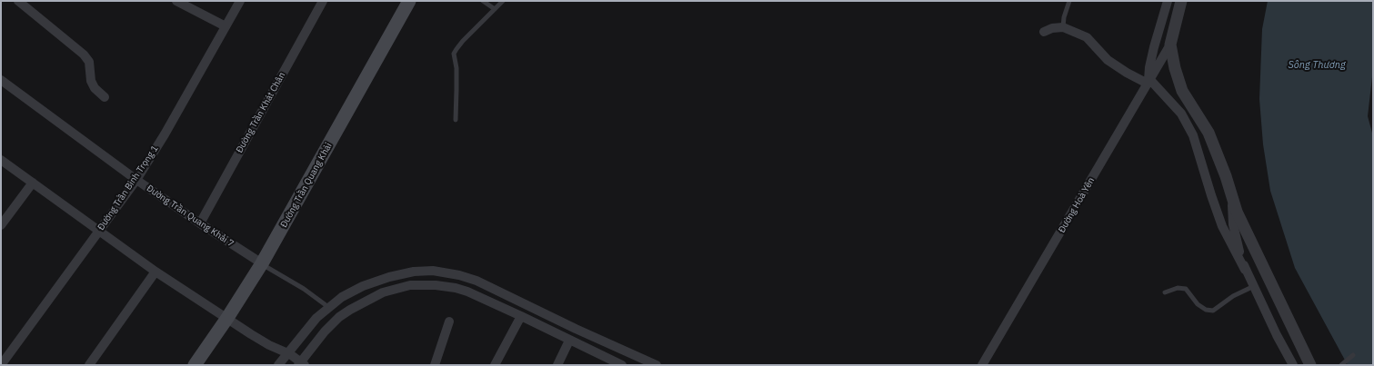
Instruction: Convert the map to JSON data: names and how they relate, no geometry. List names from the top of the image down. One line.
{"streets":{"main road":["Đường Trần Quang Khải"],"street":["Đường Trần Khát Chân","Đường Trần Bình Trọng 1","Đường Hoà Yên","Đường Trần Quang Khải 7"]},"crossings":[["Đường Trần Khát Chân","Đường Trần Quang Khải 7"],["Đường Trần Quang Khải","Đường Trần Quang Khải 7"],["Đường Trần Bình Trọng 1","Đường Trần Quang Khải 7"]],"water":["Sông Thương"]}
